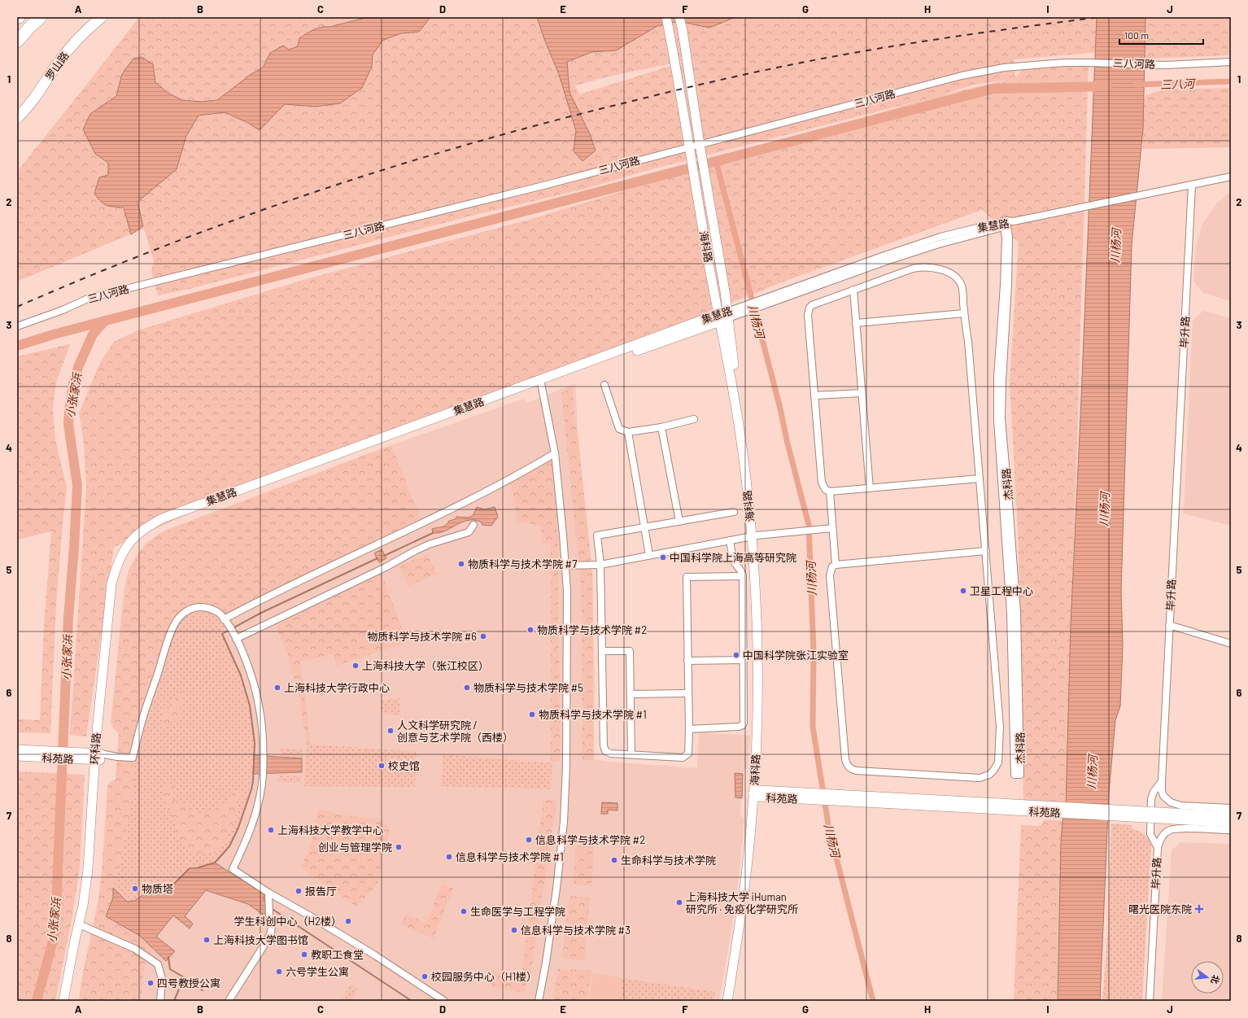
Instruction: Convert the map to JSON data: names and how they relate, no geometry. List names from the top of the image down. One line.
{"streets":{"main road":["罗山路"],"street":["三八河路","集慧路","海科路","毕升路","杰科路","环科路","科苑路"]},"crossings":[["三八河路","海科路"],["集慧路","海科路"],["集慧路","毕升路"],["集慧路","杰科路"],["集慧路","环科路"],["海科路","科苑路"],["环科路","科苑路"]],"water":["三八河","川杨河","小张家浜"],"places":{"other":["中国科学院上海高等研究院","物质科学与技术学院 #7","卫星工程中心","物质科学与技术学院 #2","物质科学与技术学院 #6","中国科学院张江实验室","上海科技大学（张江校区）","上海科技大学行政中心","物质科学与技术学院 #5","物质科学与技术学院 #1","人文科学研究院 / 创意与艺术学院（西楼）","校史馆","上海科技大学教学中心","信息科学与技术学院 #2","创业与管理学院","信息科学与技术学院 #1","生命科学与技术学院","物质塔","报告厅","上海科技大学 iHuman 研究所 · 免疫化学研究所","生命医学与工程学院","学生科创中心（H2楼）","信息科学与技术学院 #3","上海科技大学图书馆","教职工食堂","六号学生公寓","校园服务中心（H1楼）","四号教授公寓"],"health":["曙光医院东院"]},"scale_bar":"100 m","north":"right","grid":{"columns":["A","B","C","D","E","F","G","H","I","J"],"rows":["1","2","3","4","5","6","7","8"]}}
